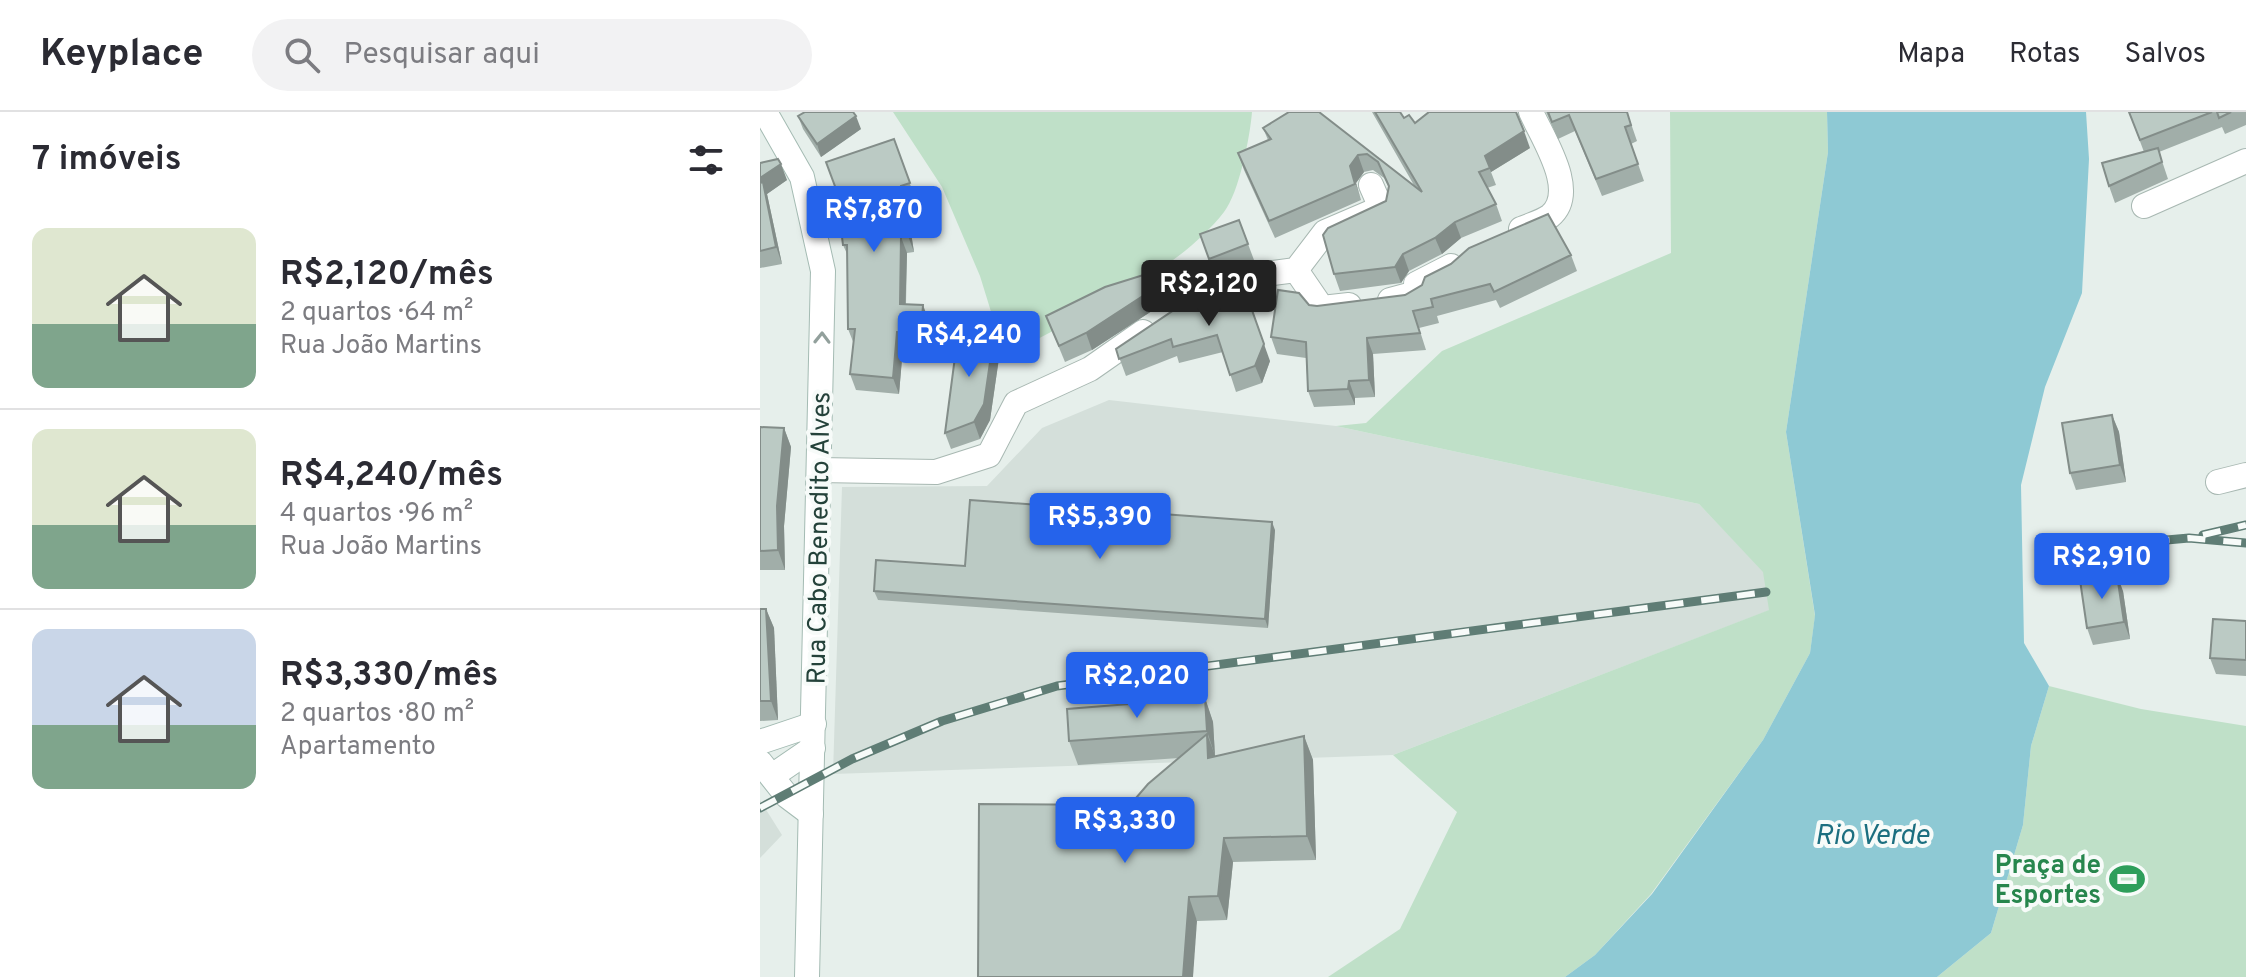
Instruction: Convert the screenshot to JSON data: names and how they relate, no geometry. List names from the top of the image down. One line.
{"streets":{"street":["Rua Cabo Benedito Alves"]},"one_way":["Rua Cabo Benedito Alves"],"water":["Rio Verde"],"places":{"sports":["Praça de Esportes"]},"page":{"header":"Keyplace","search":"Pesquisar aqui","nav":["Mapa","Rotas","Salvos"],"heading":"7 imóveis","price":["R$7,870","R$2,120","R$4,240","R$5,390","R$2,910","R$2,020","R$3,330"],"list":[{"name":"R$2,120/mês","note":"2 quartos · 64 m² · Rua João Martins"},{"name":"R$4,240/mês","note":"4 quartos · 96 m² · Rua João Martins"},{"name":"R$3,330/mês","note":"2 quartos · 80 m² · Apartamento"}]}}
